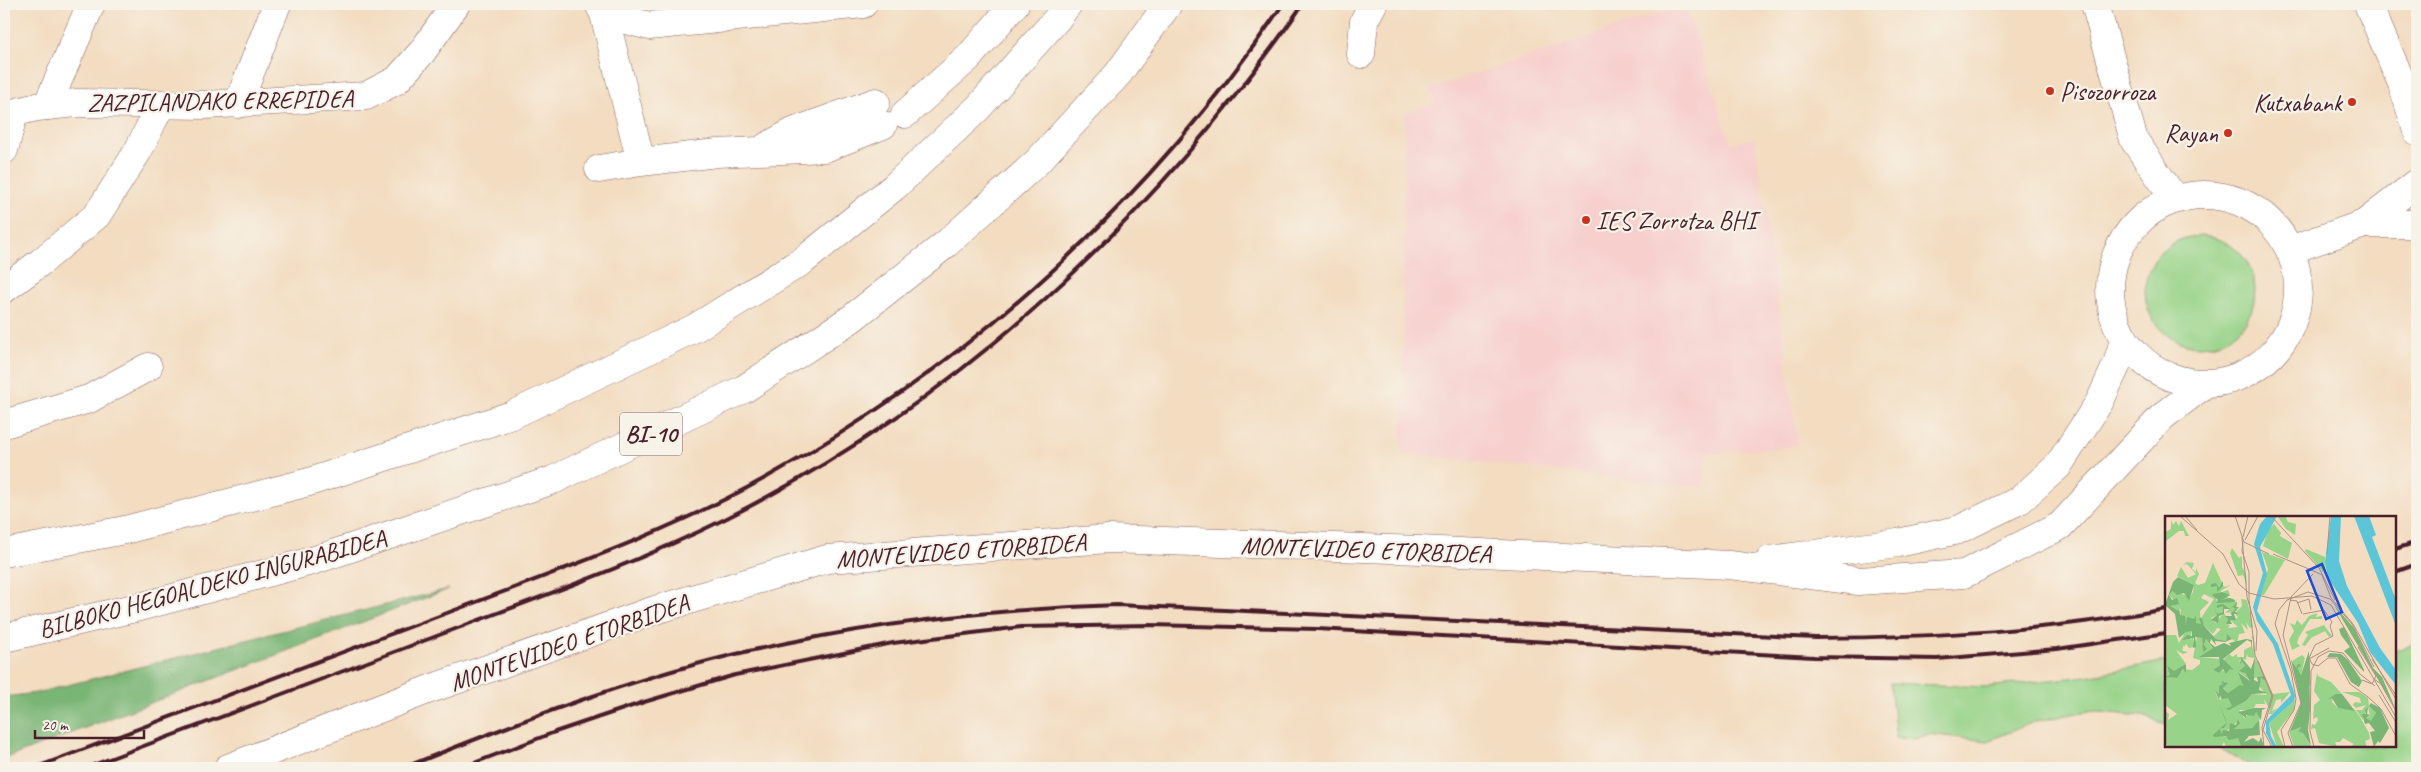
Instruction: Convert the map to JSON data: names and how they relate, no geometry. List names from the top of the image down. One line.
{"streets":{"main road":["ZAZPILANDAKO ERREPIDEA","BI-10","MONTEVIDEO ETORBIDEA","BILBOKO HEGOALDEKO INGURABIDEA"]},"places":["Pisozorroza","Kutxabank","Rayan","IES Zorrotza BHI"],"scale_bar":"20 m"}
